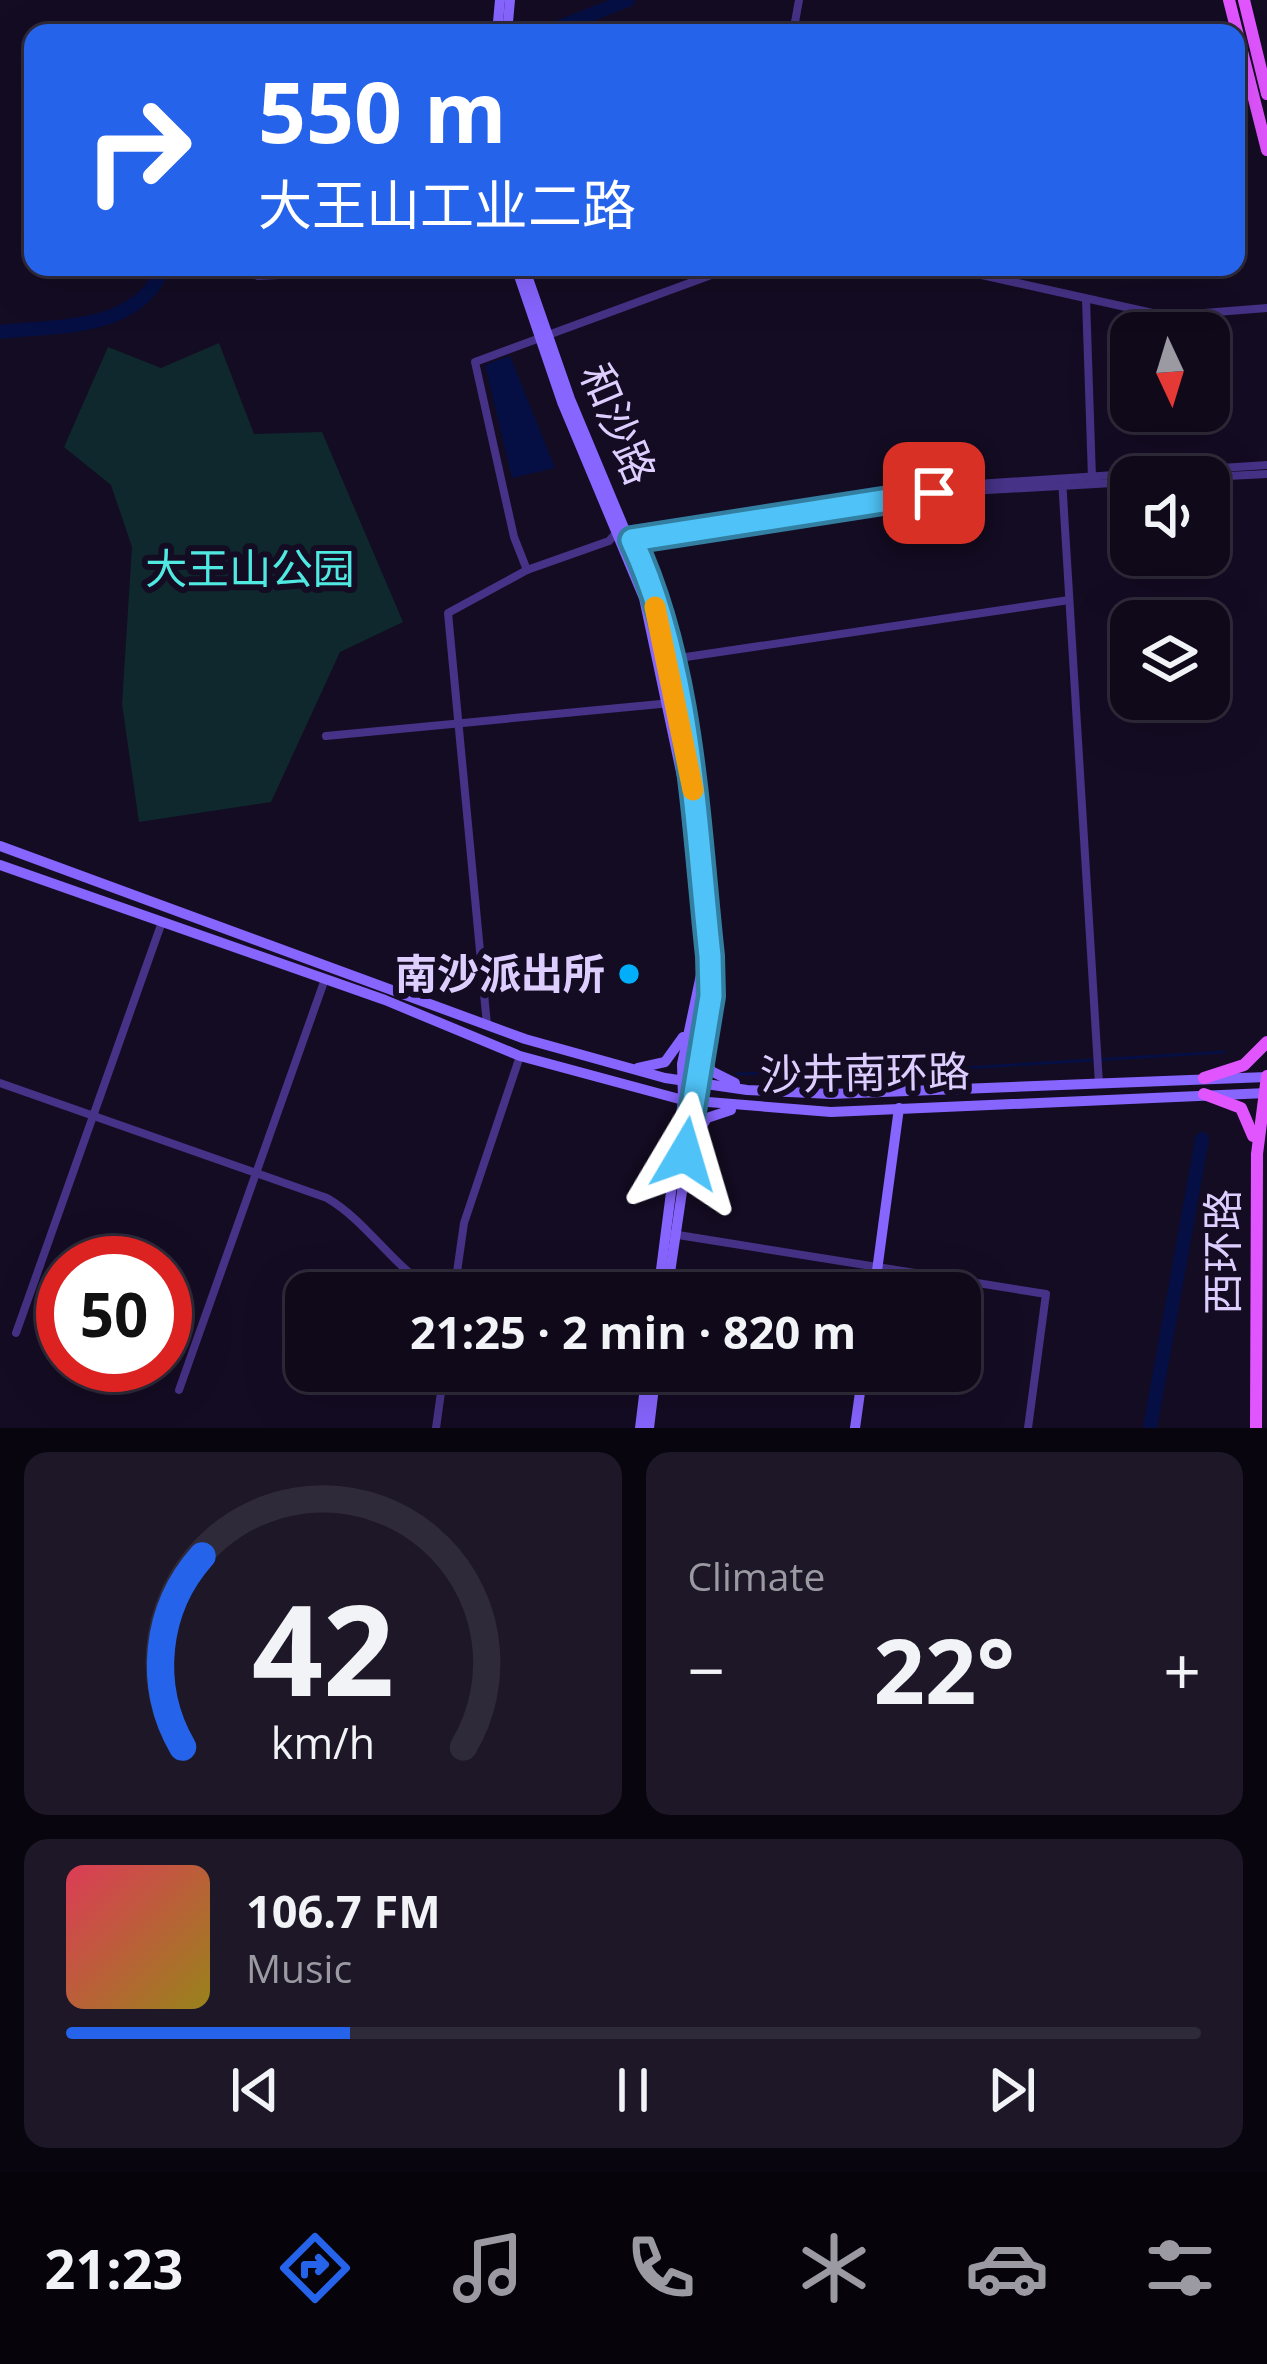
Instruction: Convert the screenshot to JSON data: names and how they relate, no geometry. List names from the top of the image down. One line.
{"streets":{"main road":["和沙路","沙井南环路","西环路"]},"crossings":[["和沙路","沙井南环路"],["沙井南环路","西环路"]],"parks":["大王山公园"],"places":["南沙派出所"],"north":"bottom","page":{"turn":["550 m","大王山工业二路"],"limit":"50","trip":"21:25 · 2 min · 820 m","tile":"Climate","heat":["−","22°","+"],"song":["106.7 FM","Music"],"tabs":"21:23","gauge":["42","km/h"]}}
